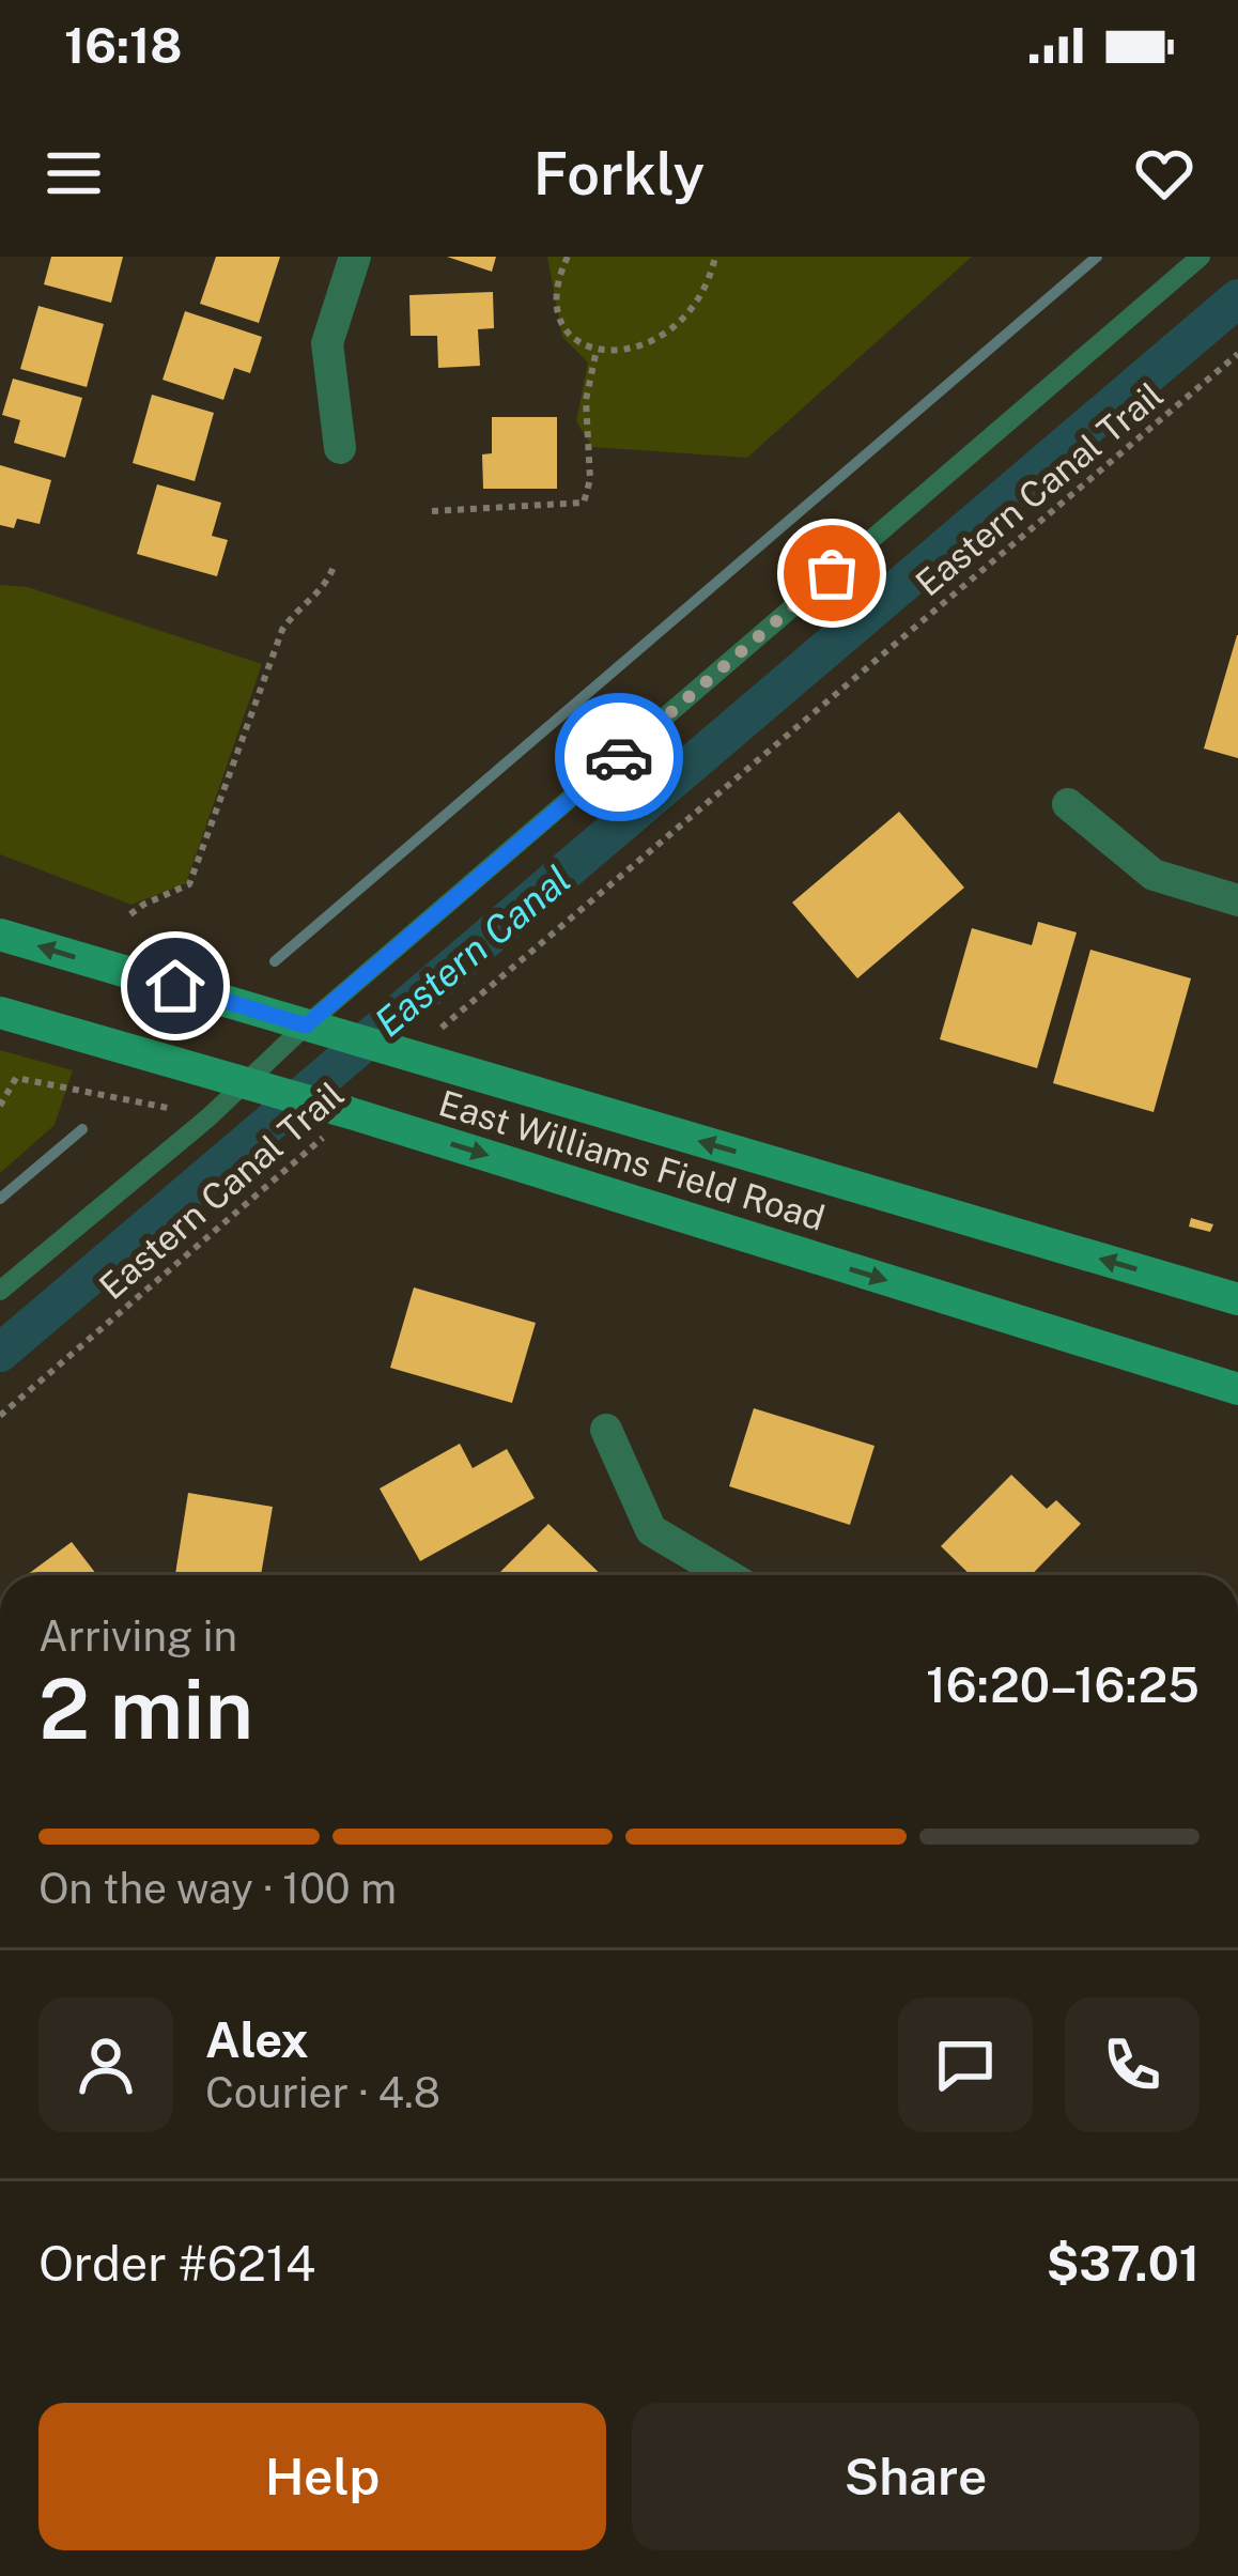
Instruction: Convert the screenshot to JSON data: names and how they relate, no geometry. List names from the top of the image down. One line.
{"streets":{"main road":["East Williams Field Road"],"path":["Eastern Canal Trail"]},"crossings":[["Eastern Canal Trail","East Williams Field Road"]],"water":["Eastern Canal"],"page":{"status":"16:18","header":"Forkly","heading":["2 min","Arriving in","16:20–16:25"],"panel":["Alex","Courier · 4.8","Order #6214","$37.01"],"bar":"On the way · 100 m","buttons":["Help","Share"]}}
